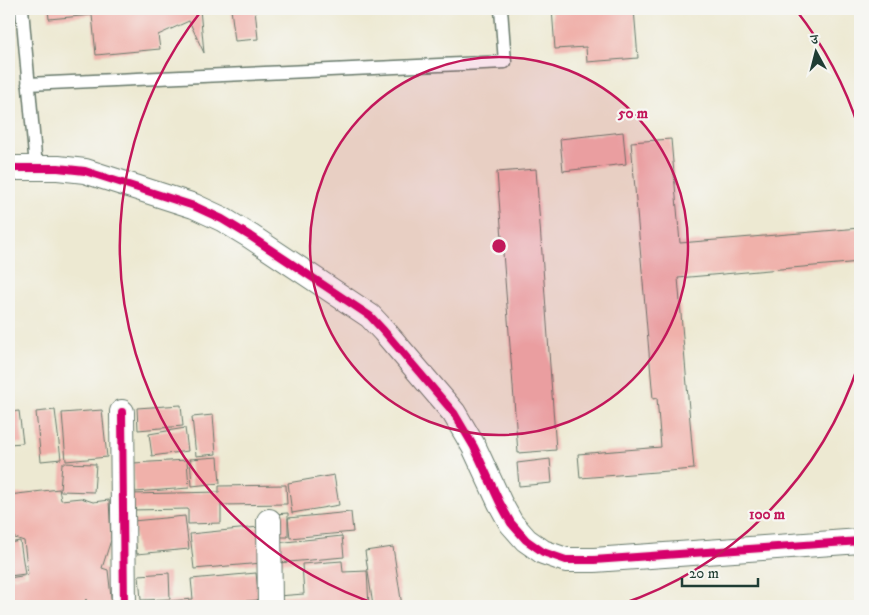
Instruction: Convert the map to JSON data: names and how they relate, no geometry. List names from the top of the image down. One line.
{"scale_bar":"20 m","north":"top","rings":["50 m","100 m"]}
